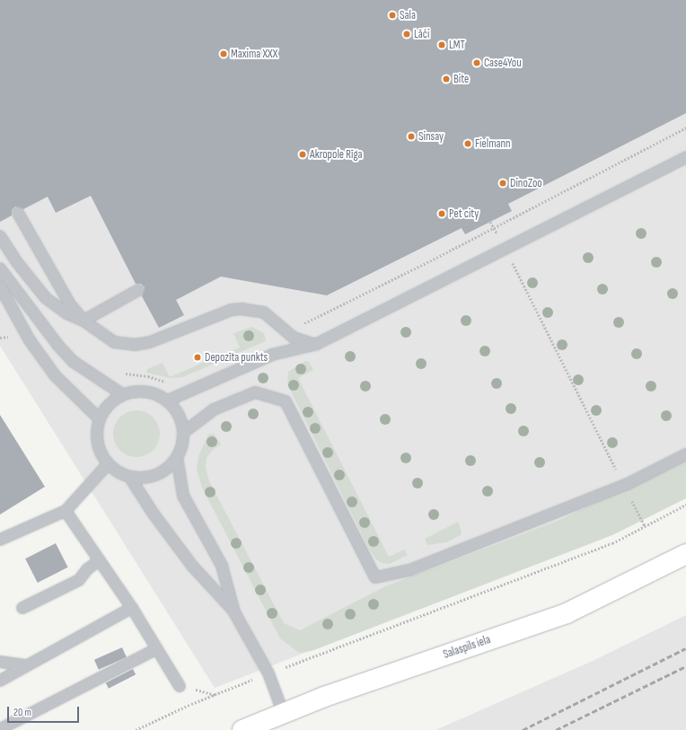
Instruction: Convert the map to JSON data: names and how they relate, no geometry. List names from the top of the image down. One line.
{"streets":{"street":["Salaspils iela"]},"places":["Sala","Lāči","LMT","Maxima XXX","Case4You","Bite","Sinsay","Fielmann","Akropole Rīga","DinoZoo","Pet city","Depozīta punkts"],"scale_bar":"20 m"}
